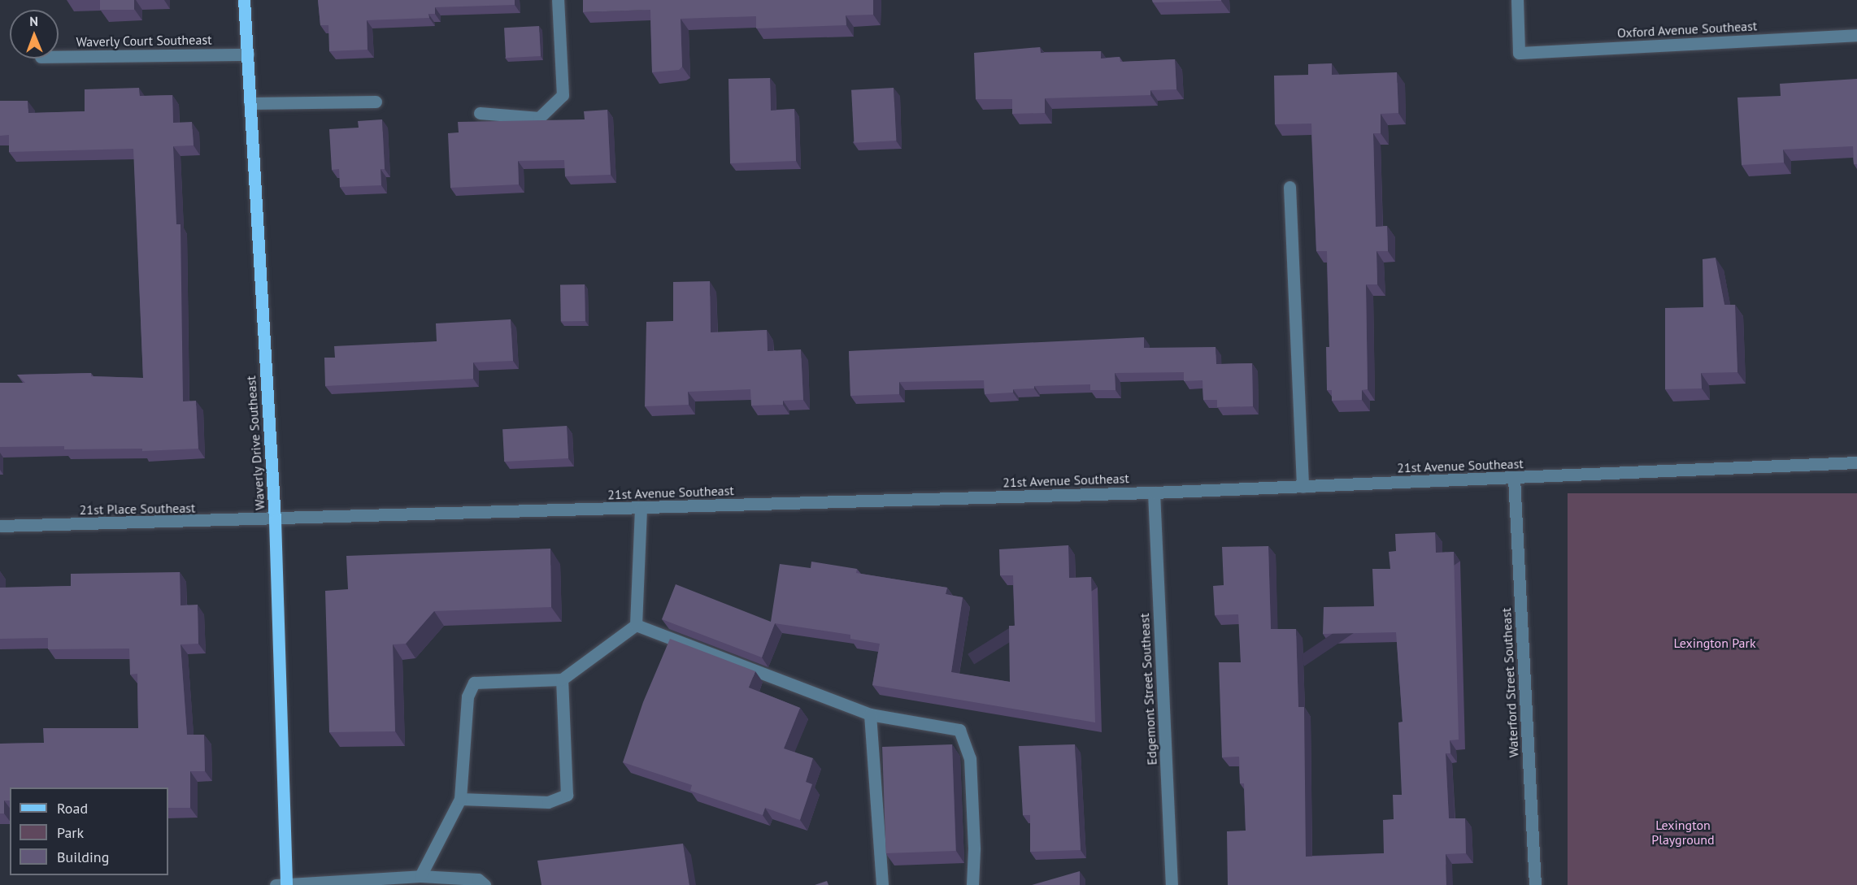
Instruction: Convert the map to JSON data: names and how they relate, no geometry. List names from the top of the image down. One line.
{"streets":{"main road":["Waverly Drive Southeast"],"street":["Oxford Avenue Southeast","Waverly Court Southeast","21st Avenue Southeast","21st Place Southeast","Waterford Street Southeast","Edgemont Street Southeast"]},"crossings":[["Waverly Court Southeast","Waverly Drive Southeast"],["Waverly Drive Southeast","21st Avenue Southeast"],["Waverly Drive Southeast","21st Place Southeast"],["21st Avenue Southeast","21st Place Southeast"],["21st Avenue Southeast","Waterford Street Southeast"],["21st Avenue Southeast","Edgemont Street Southeast"]],"parks":["Lexington Park","Lexington Playground"],"legend":["Road","Park","Building"],"north":"top"}
